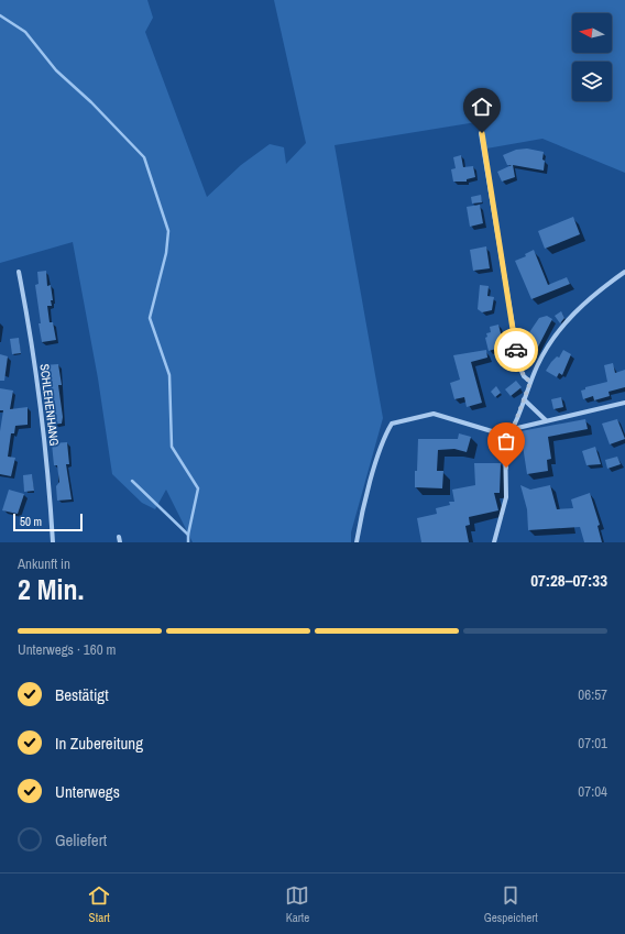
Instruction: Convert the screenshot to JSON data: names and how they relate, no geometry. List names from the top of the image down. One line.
{"streets":{"street":["SCHLEHENHANG"]},"scale_bar":"50 m","north":"left","page":{"scale":"50 m","heading":["2 Min.","Ankunft in","07:28–07:33"],"bar":"Unterwegs · 160 m","list":[["Bestätigt","06:57"],["In Zubereitung","07:01"],["Unterwegs","07:04"],"Geliefert"],"tabs":["Start","Karte","Gespeichert"]}}
